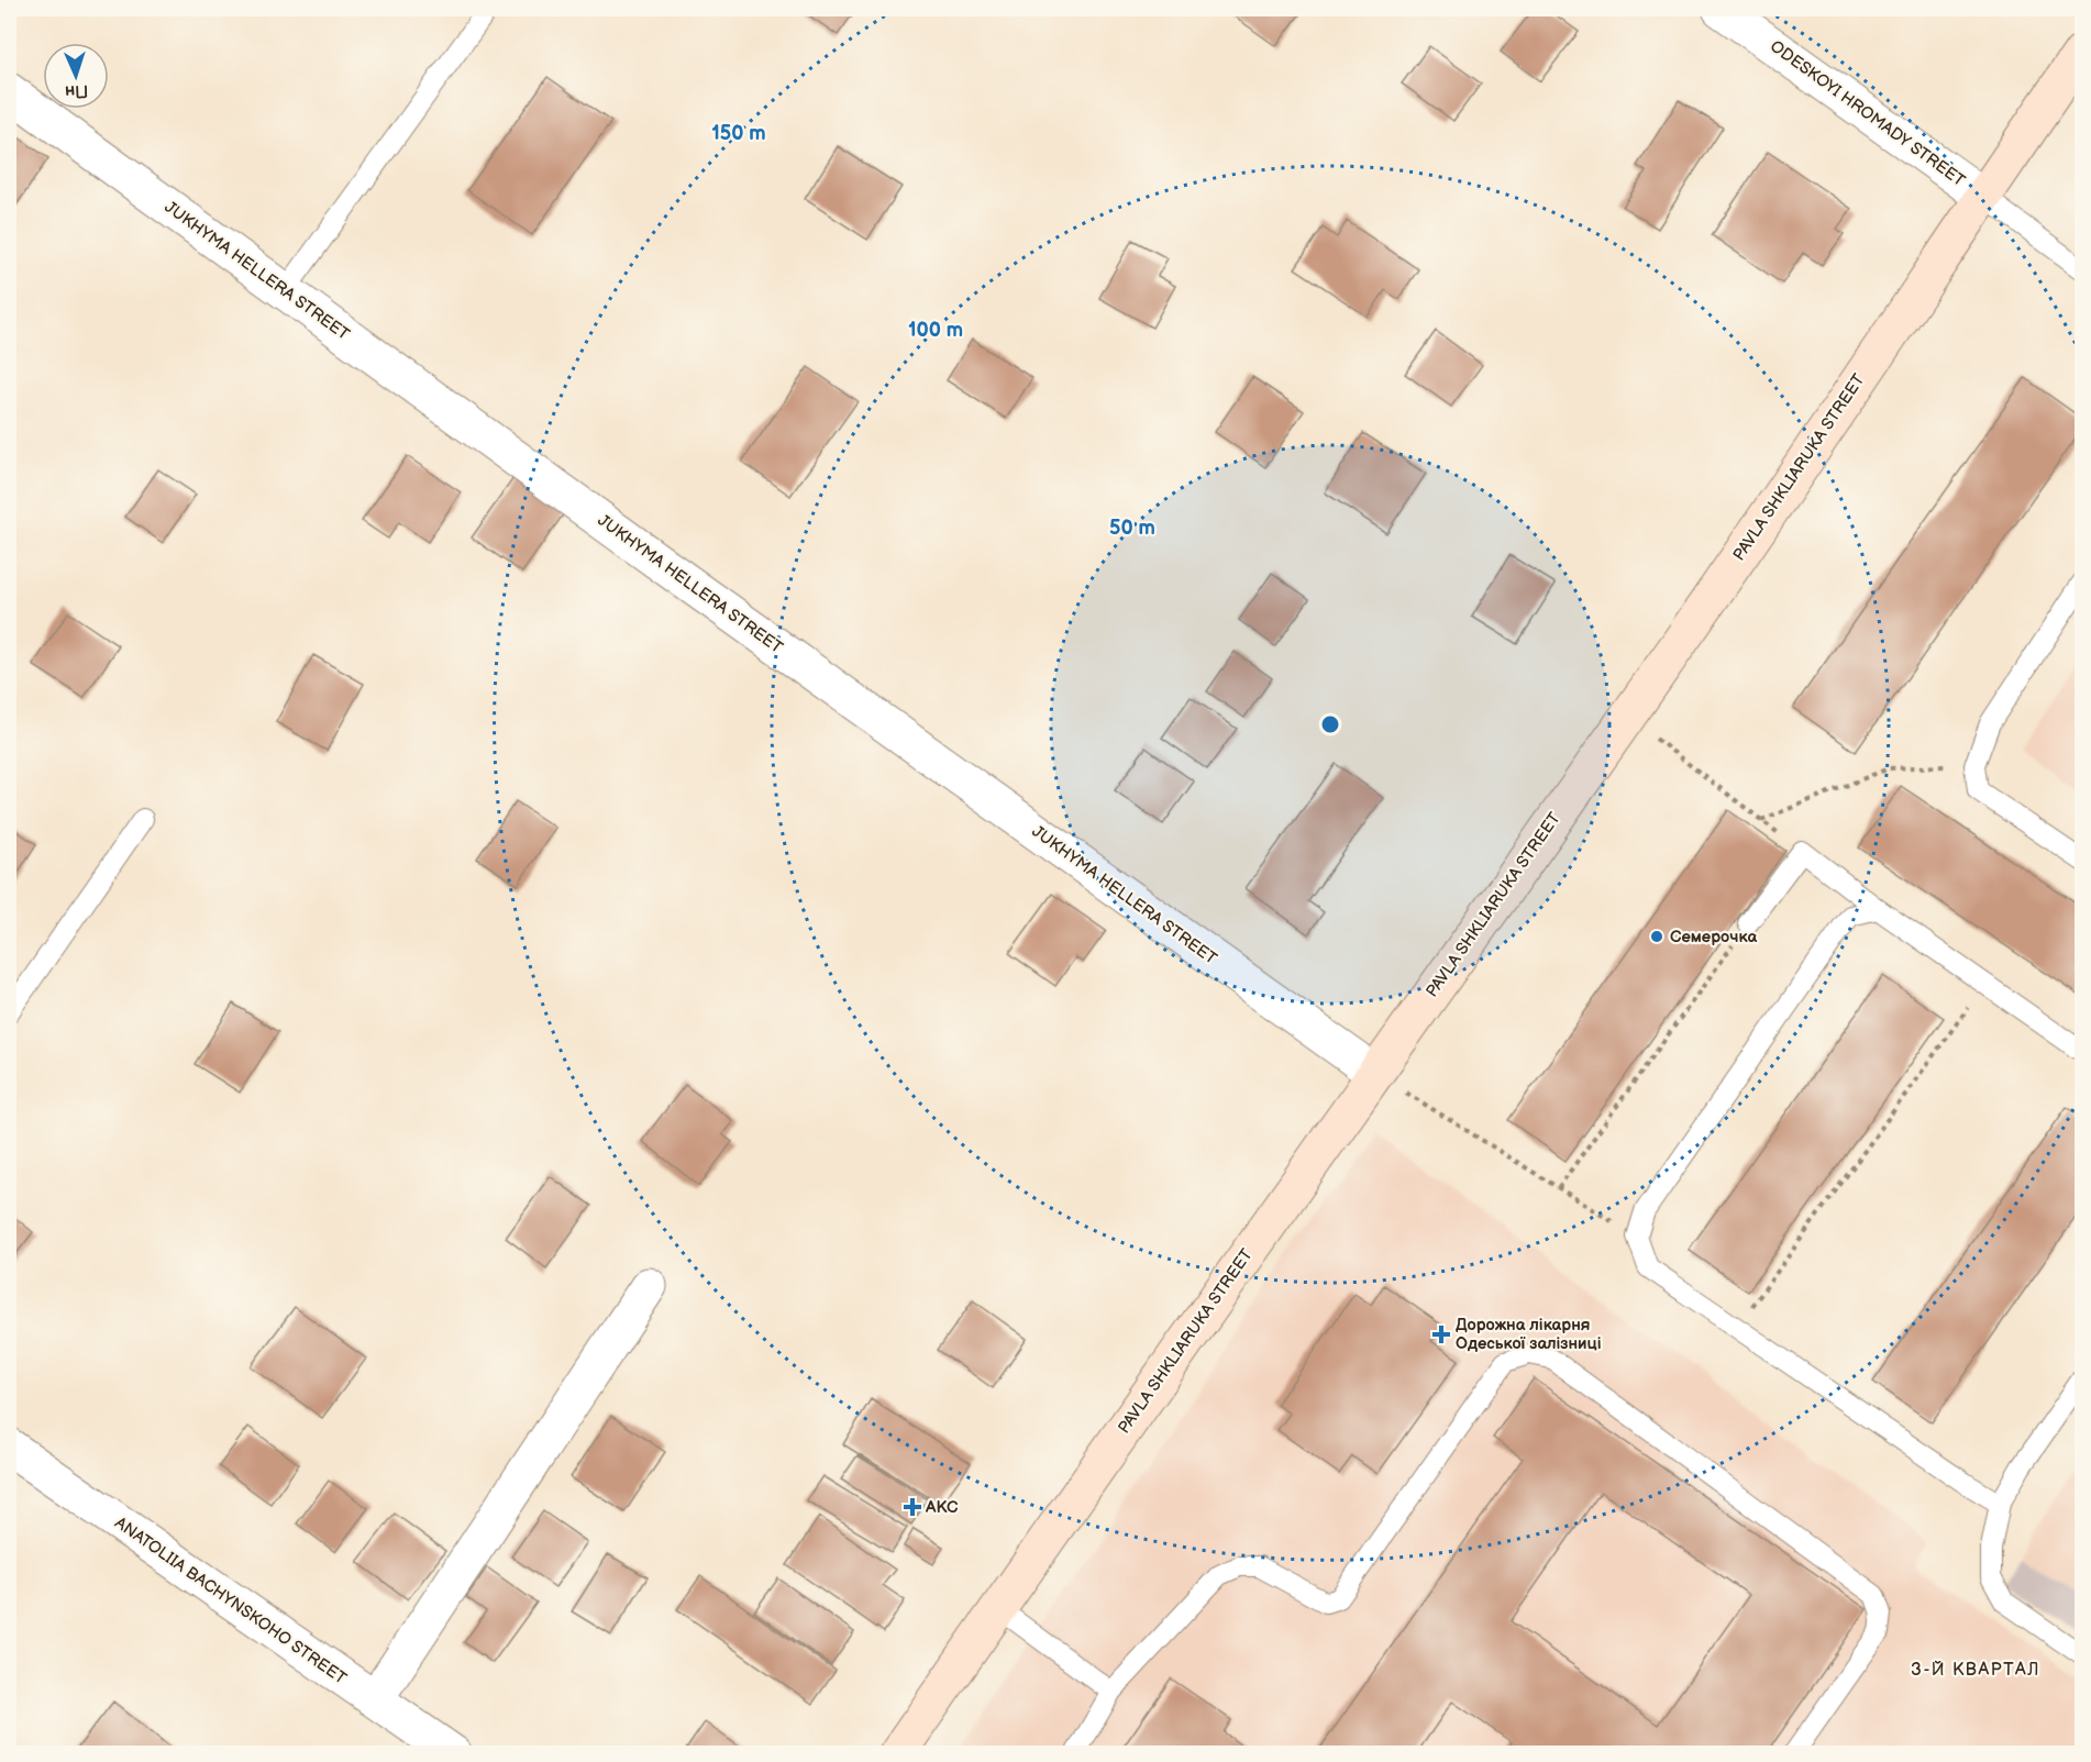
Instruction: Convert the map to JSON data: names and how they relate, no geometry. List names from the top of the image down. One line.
{"streets":{"street":["ODESKOYI HROMADY STREET","JUKHYMA HELLERA STREET","PAVLA SHKLIARUKA STREET","ANATOLIIA BACHYNSKOHO STREET"]},"crossings":[["ODESKOYI HROMADY STREET","PAVLA SHKLIARUKA STREET"],["JUKHYMA HELLERA STREET","PAVLA SHKLIARUKA STREET"]],"districts":["3-Й КВАРТАЛ"],"places":{"other":["Семерочка"],"health":["Дорожна лікарня Одеської залізниці","АКС"]},"north":"bottom","rings":["150 m","100 m","50 m"]}
